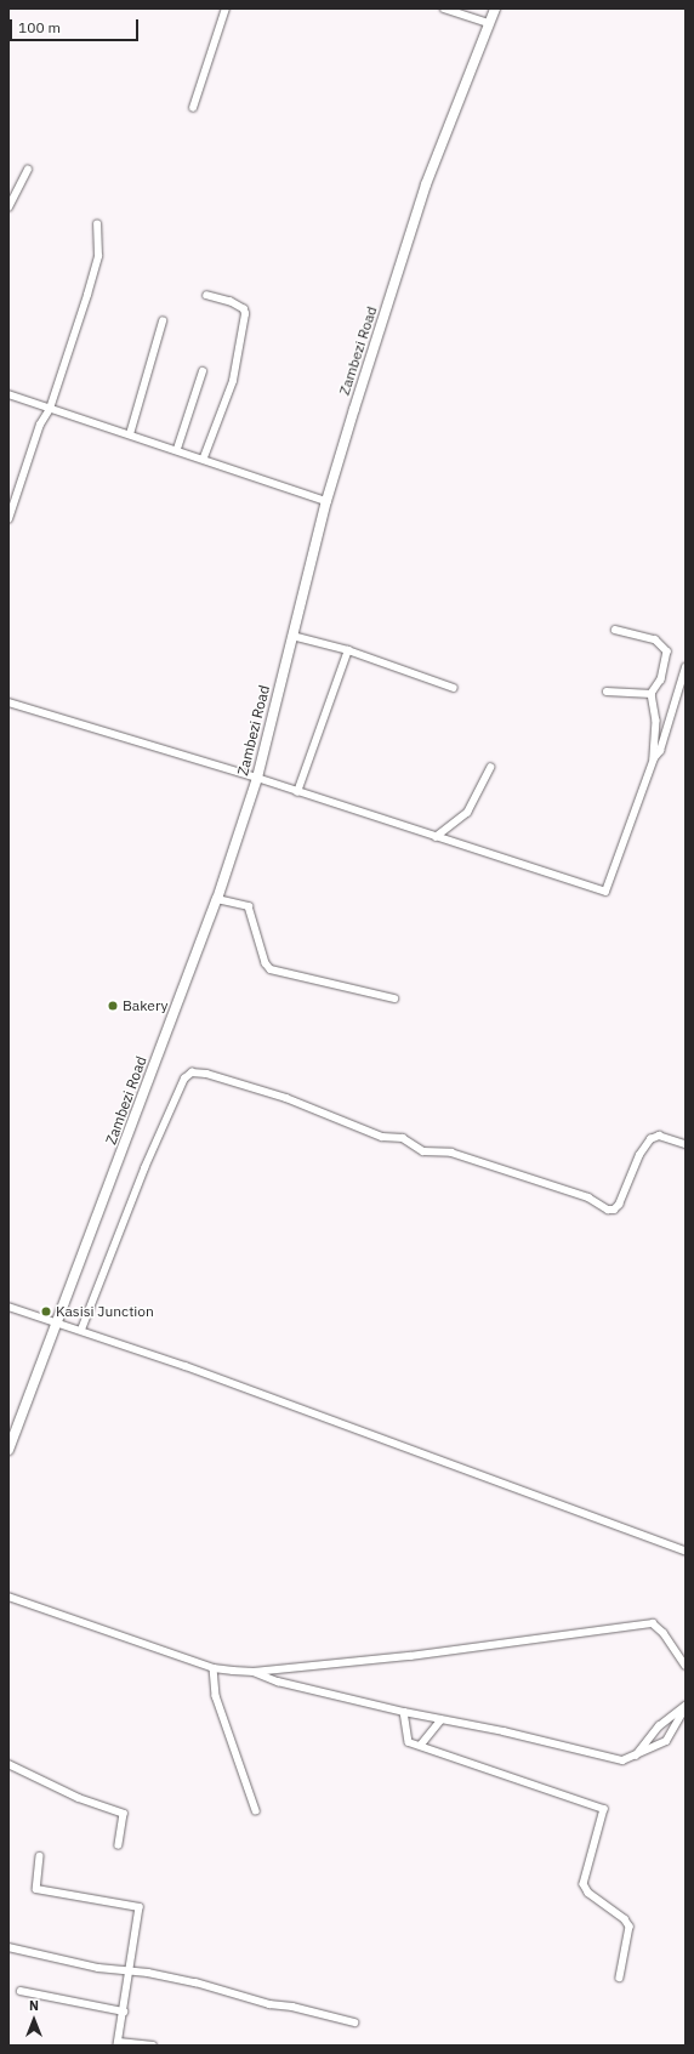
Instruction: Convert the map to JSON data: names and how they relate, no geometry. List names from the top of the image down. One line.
{"streets":{"main road":["Zambezi Road"]},"places":["Bakery","Kasisi Junction"],"scale_bar":"100 m","north":"top"}
